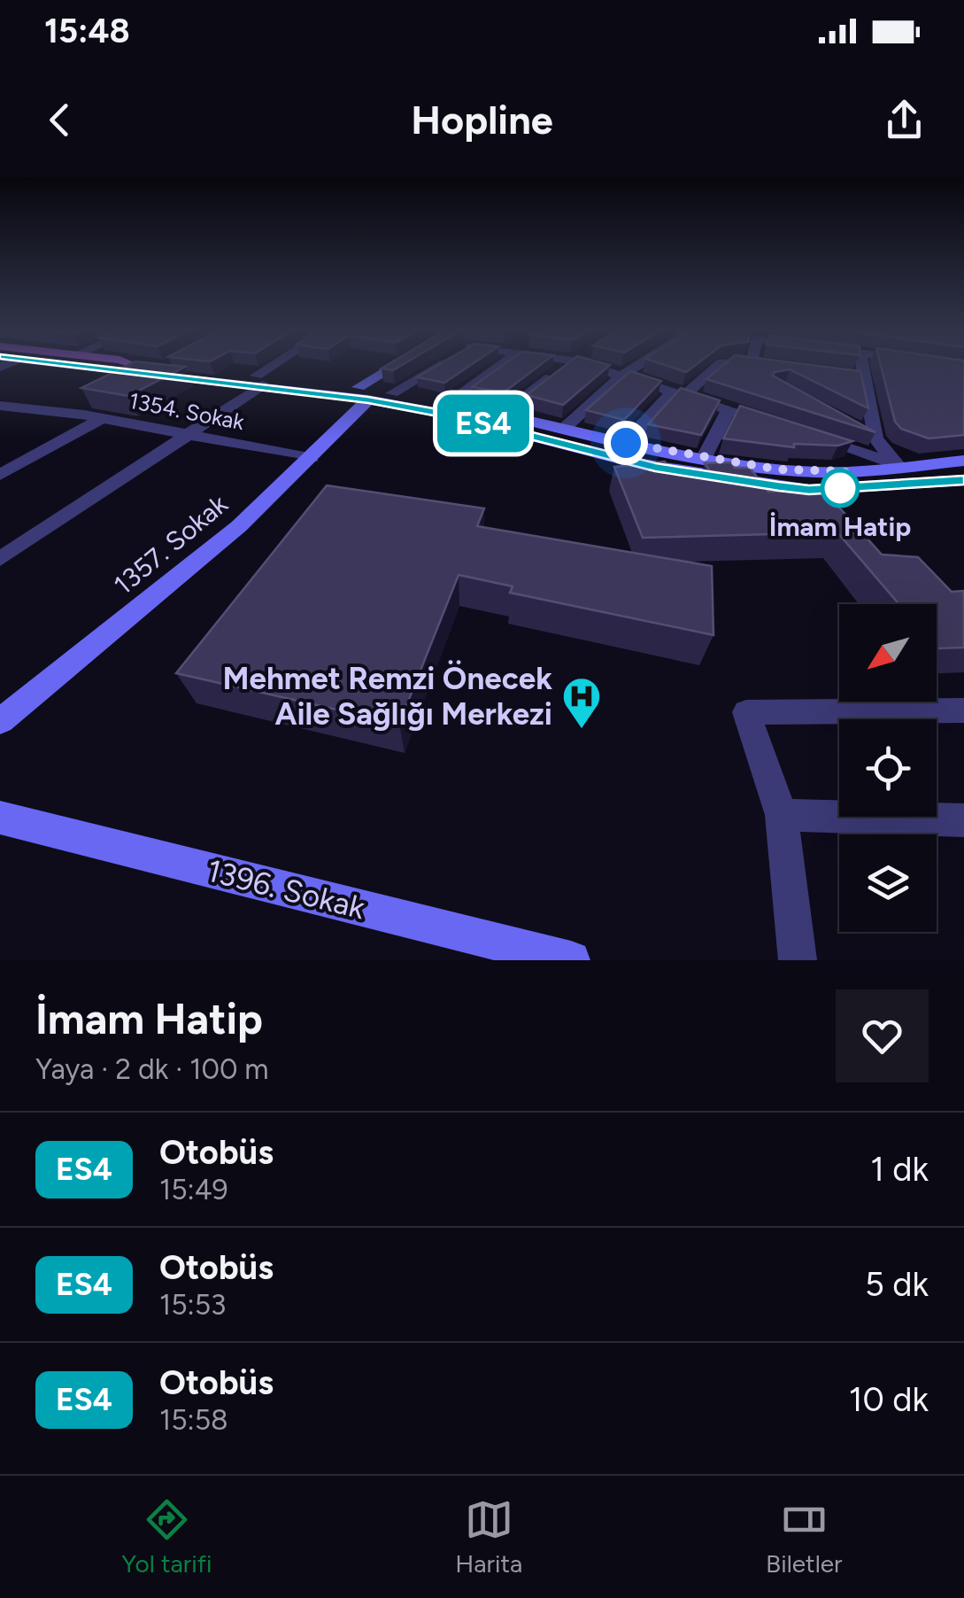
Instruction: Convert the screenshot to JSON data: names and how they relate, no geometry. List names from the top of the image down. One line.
{"streets":{"street":["1354. Sokak","1357. Sokak","1396. Sokak"]},"crossings":[["1354. Sokak","1357. Sokak"]],"places":{"other":["İmam Hatip"],"hospital":["Mehmet Remzi Önecek Aile Sağlığı Merkezi"]},"lines":["bus line ES4"],"north":"bottom left","page":{"status":"15:48","header":"Hopline","on_map":"ES4","heading":["İmam Hatip","Yaya · 2 dk · 100 m"],"list":[{"mark":"ES4","name":"Otobüs","note":"15:49","value":"1 dk"},{"mark":"ES4","name":"Otobüs","note":"15:53","value":"5 dk"},{"mark":"ES4","name":"Otobüs","note":"15:58","value":"10 dk"}],"tabs":["Yol tarifi","Harita","Biletler"]}}
